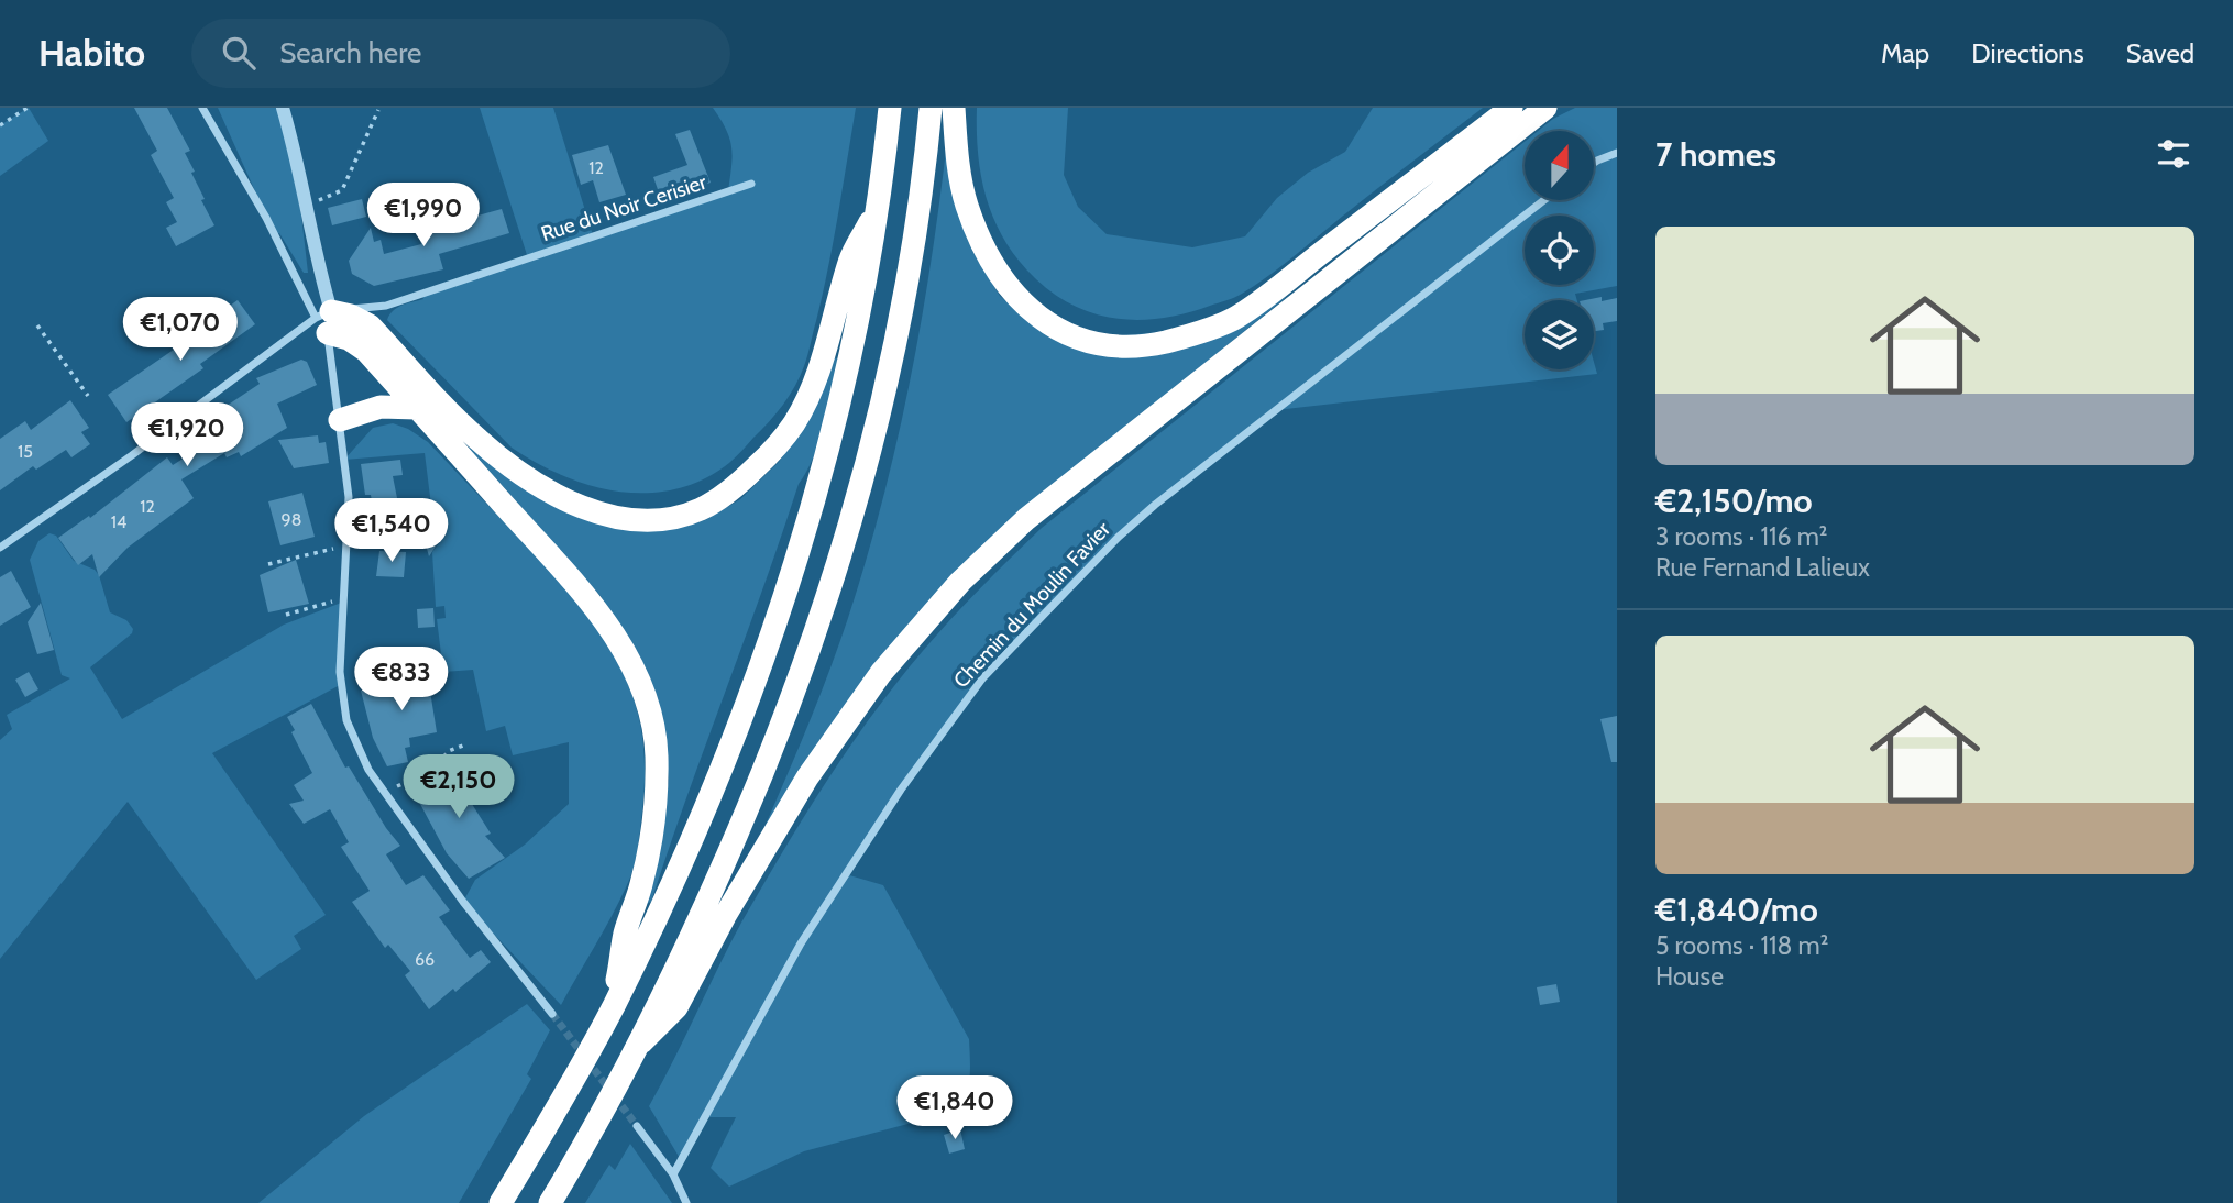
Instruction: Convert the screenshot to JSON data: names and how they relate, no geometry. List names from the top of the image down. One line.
{"streets":{"street":["Rue du Noir Cerisier","Chemin du Moulin Favier"]},"house_numbers":["12","15","12","98","14","66"],"north":"top","page":{"header":"Habito","search":"Search here","nav":["Map","Directions","Saved"],"heading":"7 homes","price":["€1,990","€1,070","€1,920","€1,540","€833","€2,150","€1,840"],"list":[{"name":"€2,150/mo","note":"3 rooms · 116 m² · Rue Fernand Lalieux"},{"name":"€1,840/mo","note":"5 rooms · 118 m² · House"}]}}
